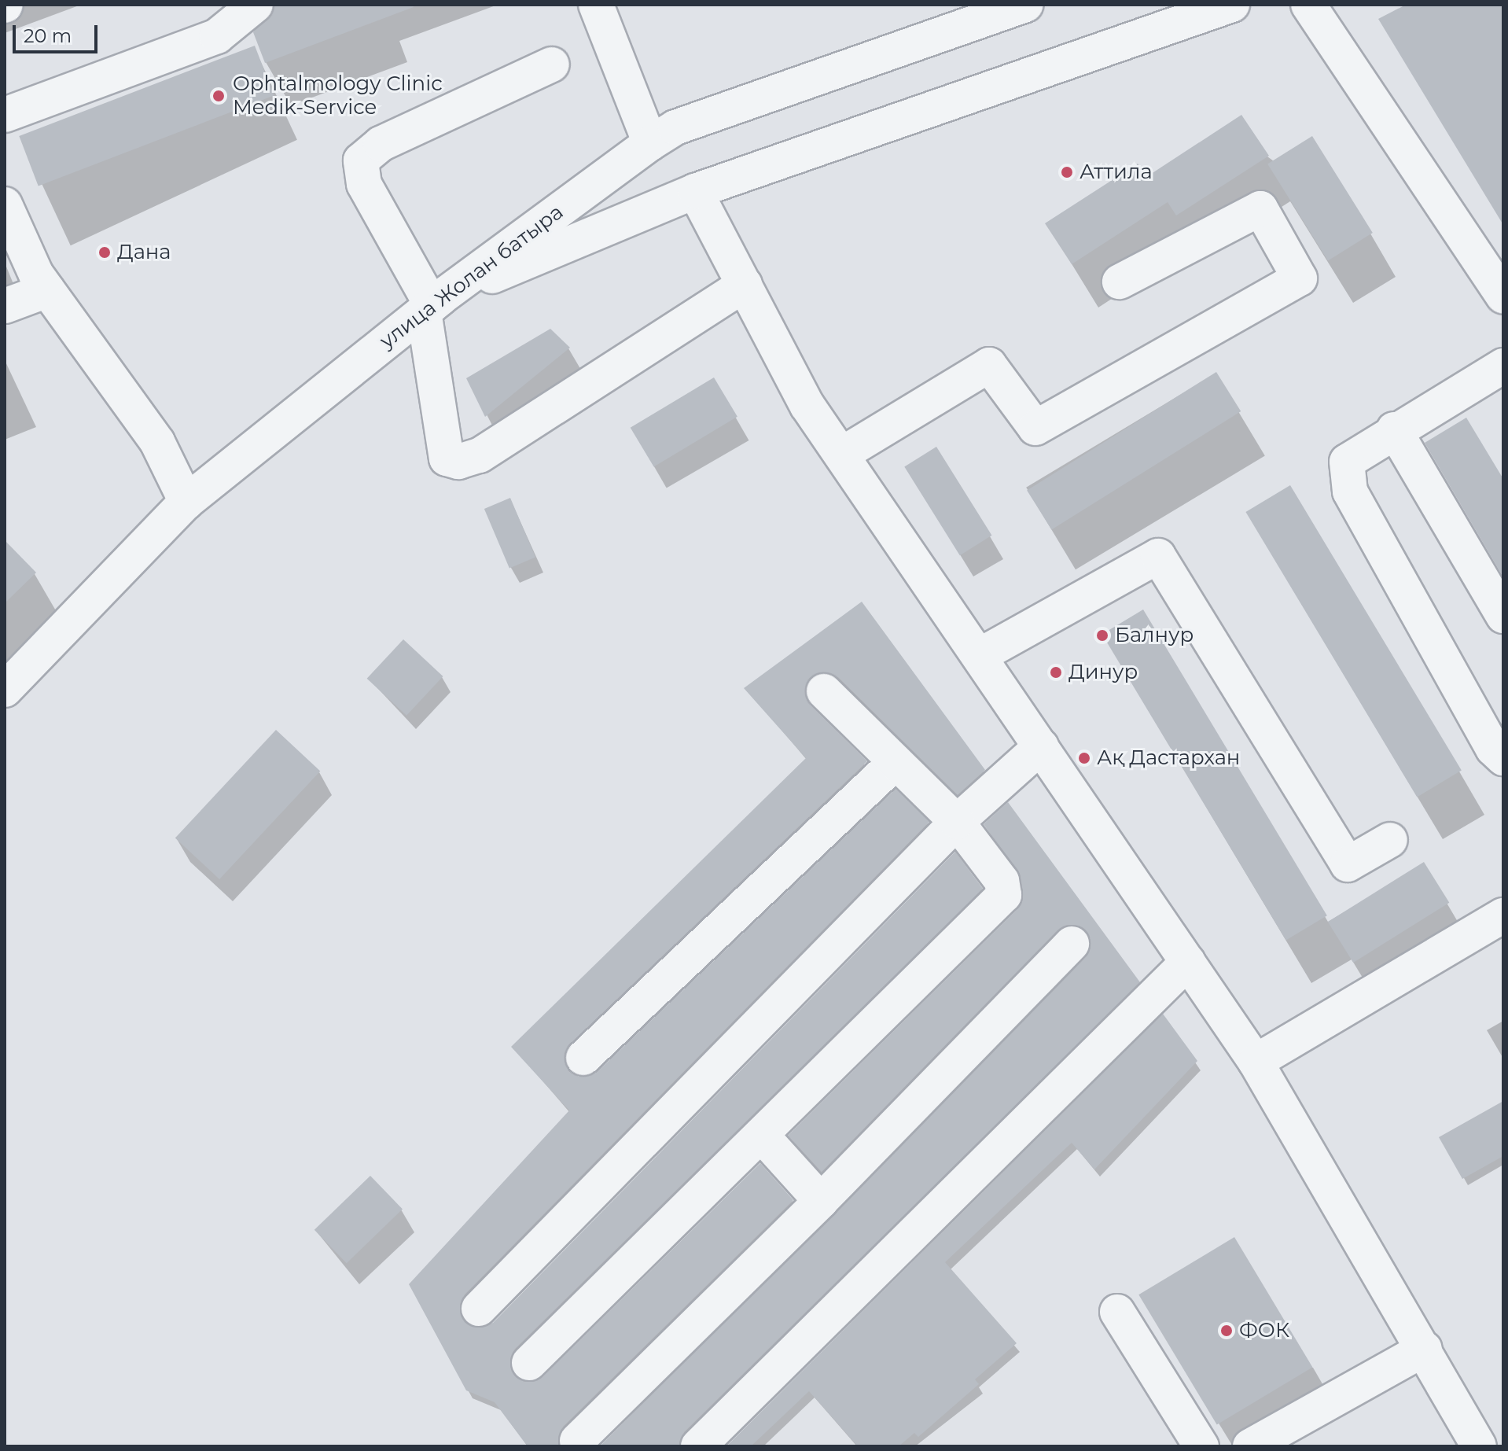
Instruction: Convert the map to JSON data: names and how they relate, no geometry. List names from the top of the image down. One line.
{"streets":{"street":["улица Жолан батыра"]},"places":["Ophtalmology Clinic Medik-Service","Аттила","Дана","Балнур","Динур","Ақ Дастархан","ФОК"],"scale_bar":"20 m"}
